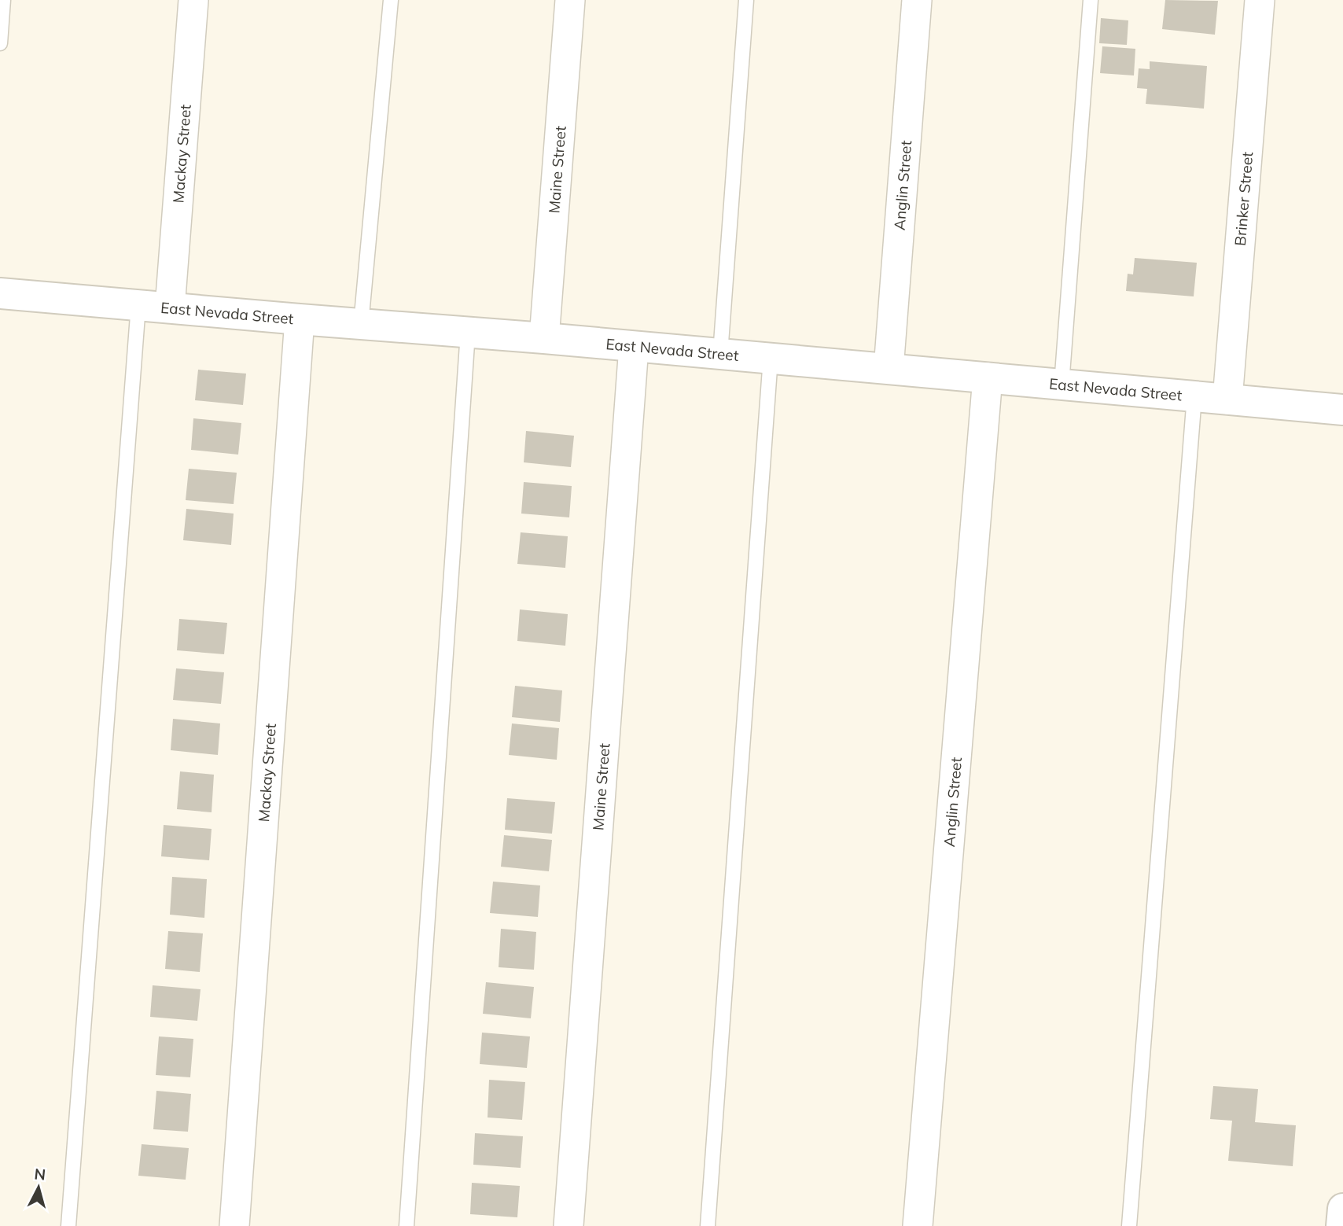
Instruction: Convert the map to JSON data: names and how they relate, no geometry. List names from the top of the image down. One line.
{"streets":{"street":["Mackay Street","Maine Street","Anglin Street","Brinker Street","East Nevada Street"]},"crossings":[["Mackay Street","East Nevada Street"],["Maine Street","East Nevada Street"],["Anglin Street","East Nevada Street"],["Brinker Street","East Nevada Street"]],"north":"top"}
